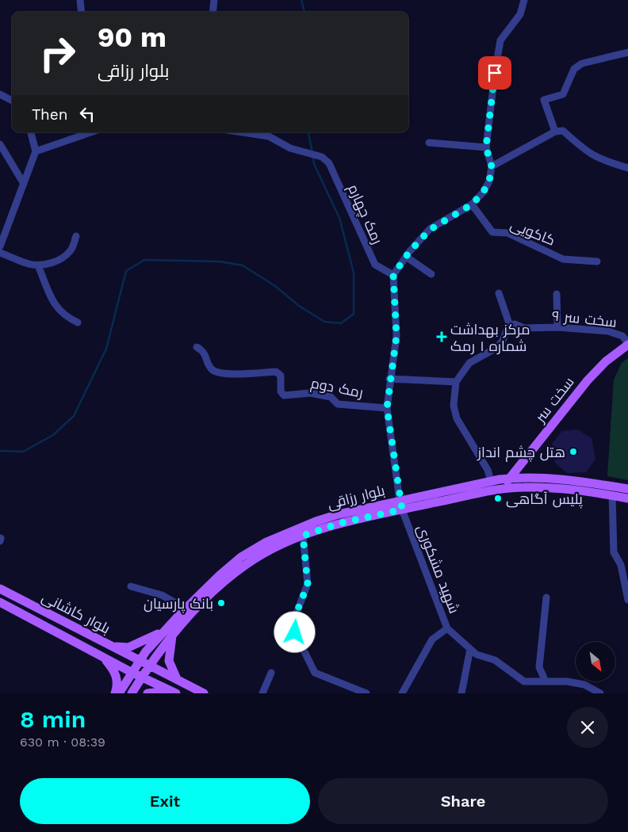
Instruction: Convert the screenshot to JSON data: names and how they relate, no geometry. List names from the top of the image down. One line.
{"streets":{"main road":["سخت سر","بلوار رزاقی","بلوار کاشانی"],"street":["رمک چهارم","کاکویی","سخت سر ۹","رمک دوم","شهید مشکوری"]},"crossings":[["سخت سر ۹","سخت سر"],["سخت سر","بلوار رزاقی"],["بلوار رزاقی","شهید مشکوری"],["بلوار رزاقی","بلوار کاشانی"]],"places":{"health":["مرکز بهداشت شماره ۱ رمک"],"other":["هتل چشم انداز","پلیس آگاهی","بانک پارسیان"]},"north":"bottom right","page":{"turn":["90 m","بلوار رزاقی"],"then":"Then","heading":["8 min","630 m · 08:39"],"buttons":["Exit","Share"]}}
